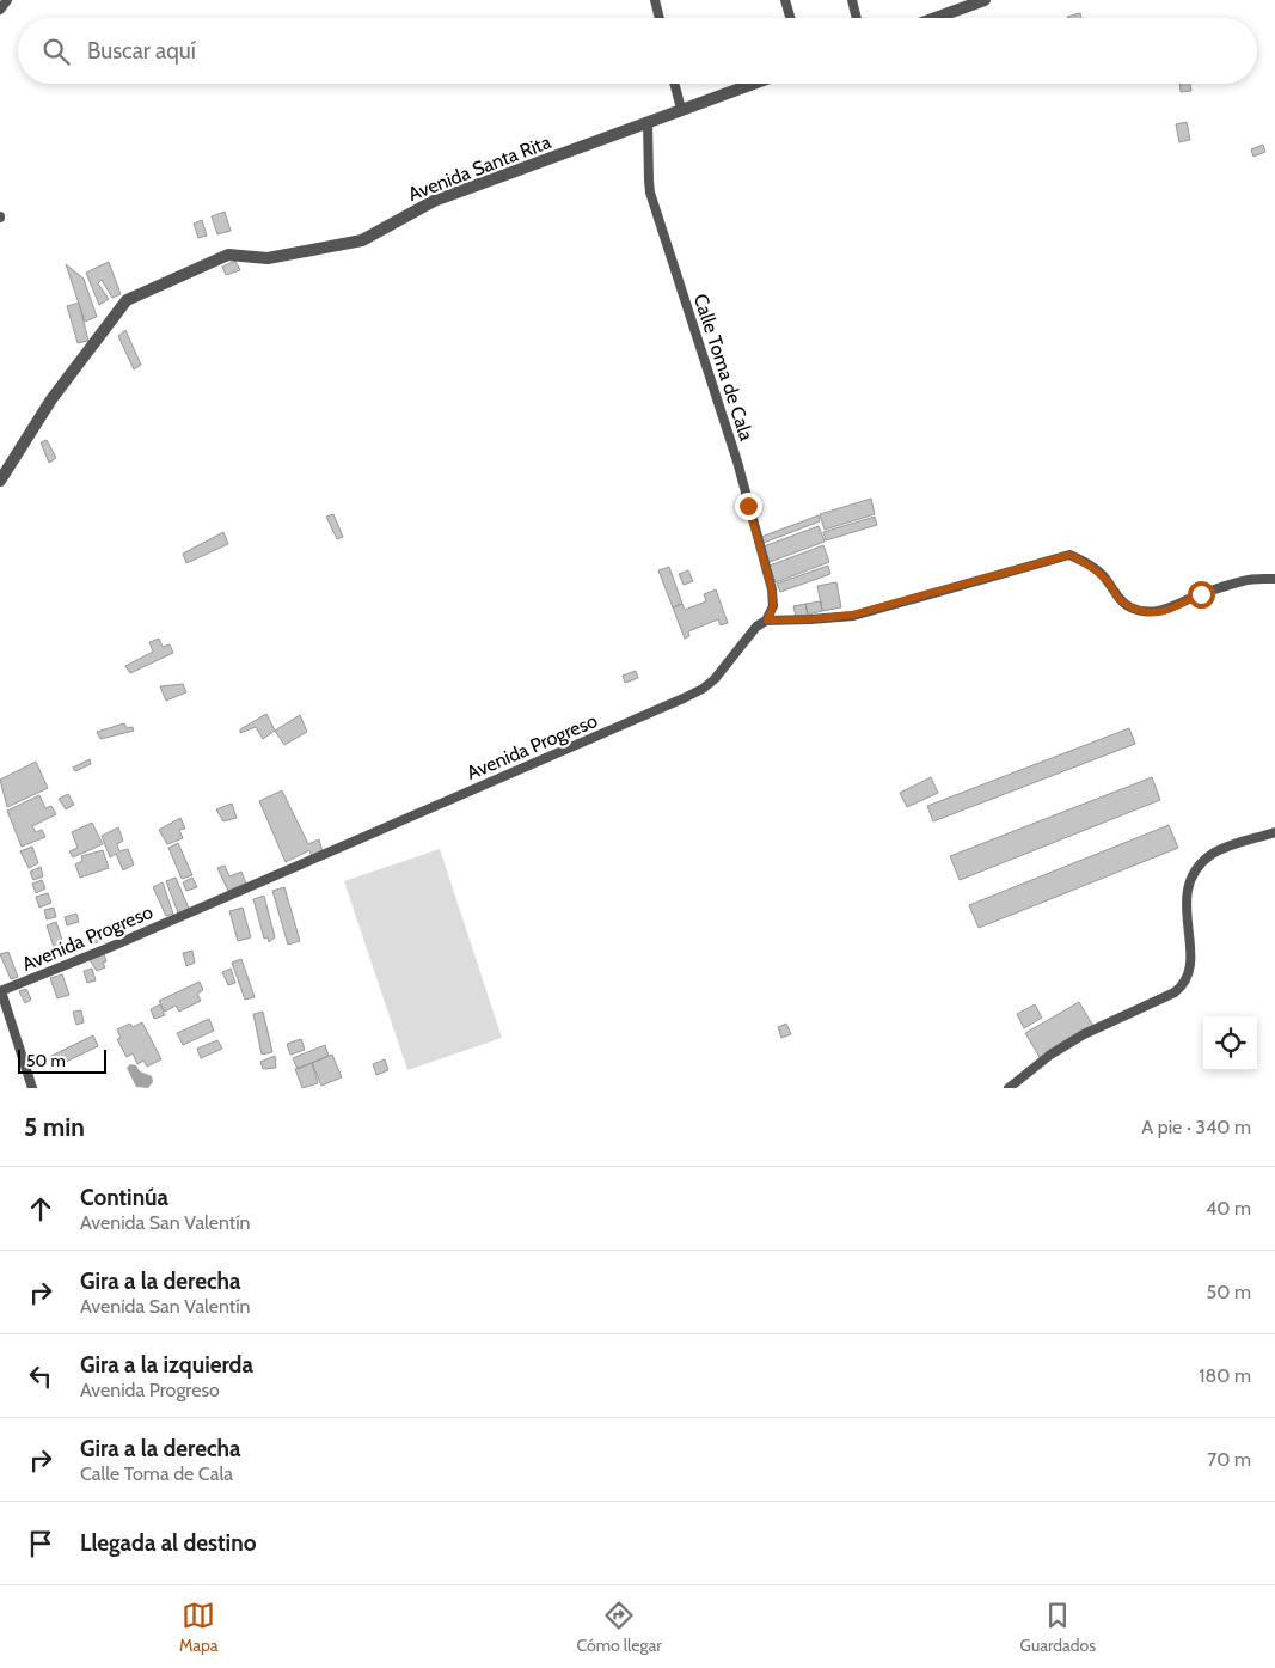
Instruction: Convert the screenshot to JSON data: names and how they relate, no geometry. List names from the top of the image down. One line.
{"streets":{"street":["Avenida Santa Rita","Calle Toma de Cala","Avenida Progreso"]},"crossings":[["Avenida Santa Rita","Calle Toma de Cala"],["Calle Toma de Cala","Avenida Progreso"]],"scale_bar":"50 m","page":{"search":"Buscar aquí","scale":"50 m","heading":["5 min","A pie · 340 m"],"list":[["Continúa","Avenida San Valentín","40 m"],["Gira a la derecha","Avenida San Valentín","50 m"],["Gira a la izquierda","Avenida Progreso","180 m"],["Gira a la derecha","Calle Toma de Cala","70 m"],"Llegada al destino"],"nav":["Mapa","Cómo llegar","Guardados"]}}
